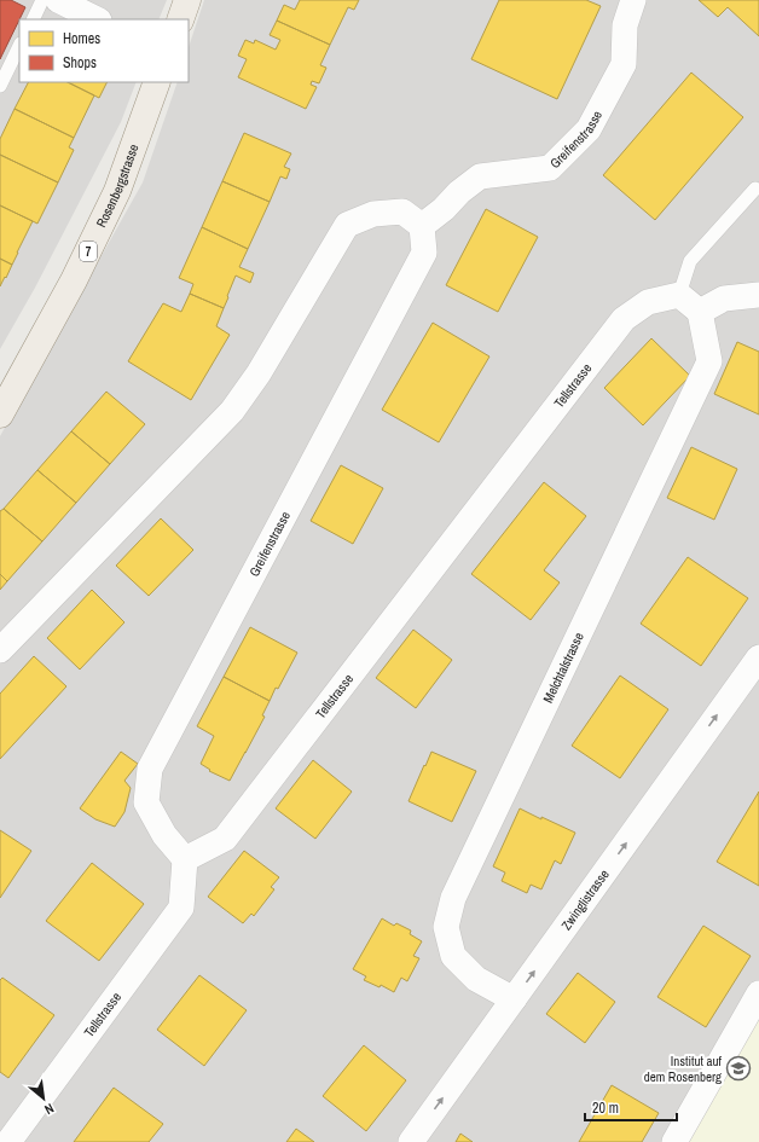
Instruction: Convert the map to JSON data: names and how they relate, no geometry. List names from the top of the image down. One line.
{"streets":{"main road":["Rosenbergstrasse","7"],"street":["Greifenstrasse","Tellstrasse","Melchtalstrasse","Zwinglistrasse"]},"crossings":[["Greifenstrasse","Tellstrasse"],["Melchtalstrasse","Zwinglistrasse"]],"one_way":["Zwinglistrasse"],"places":{"school or university":["Institut auf dem Rosenberg"]},"legend":["Homes","Shops"],"scale_bar":"20 m","north":"bottom right"}
